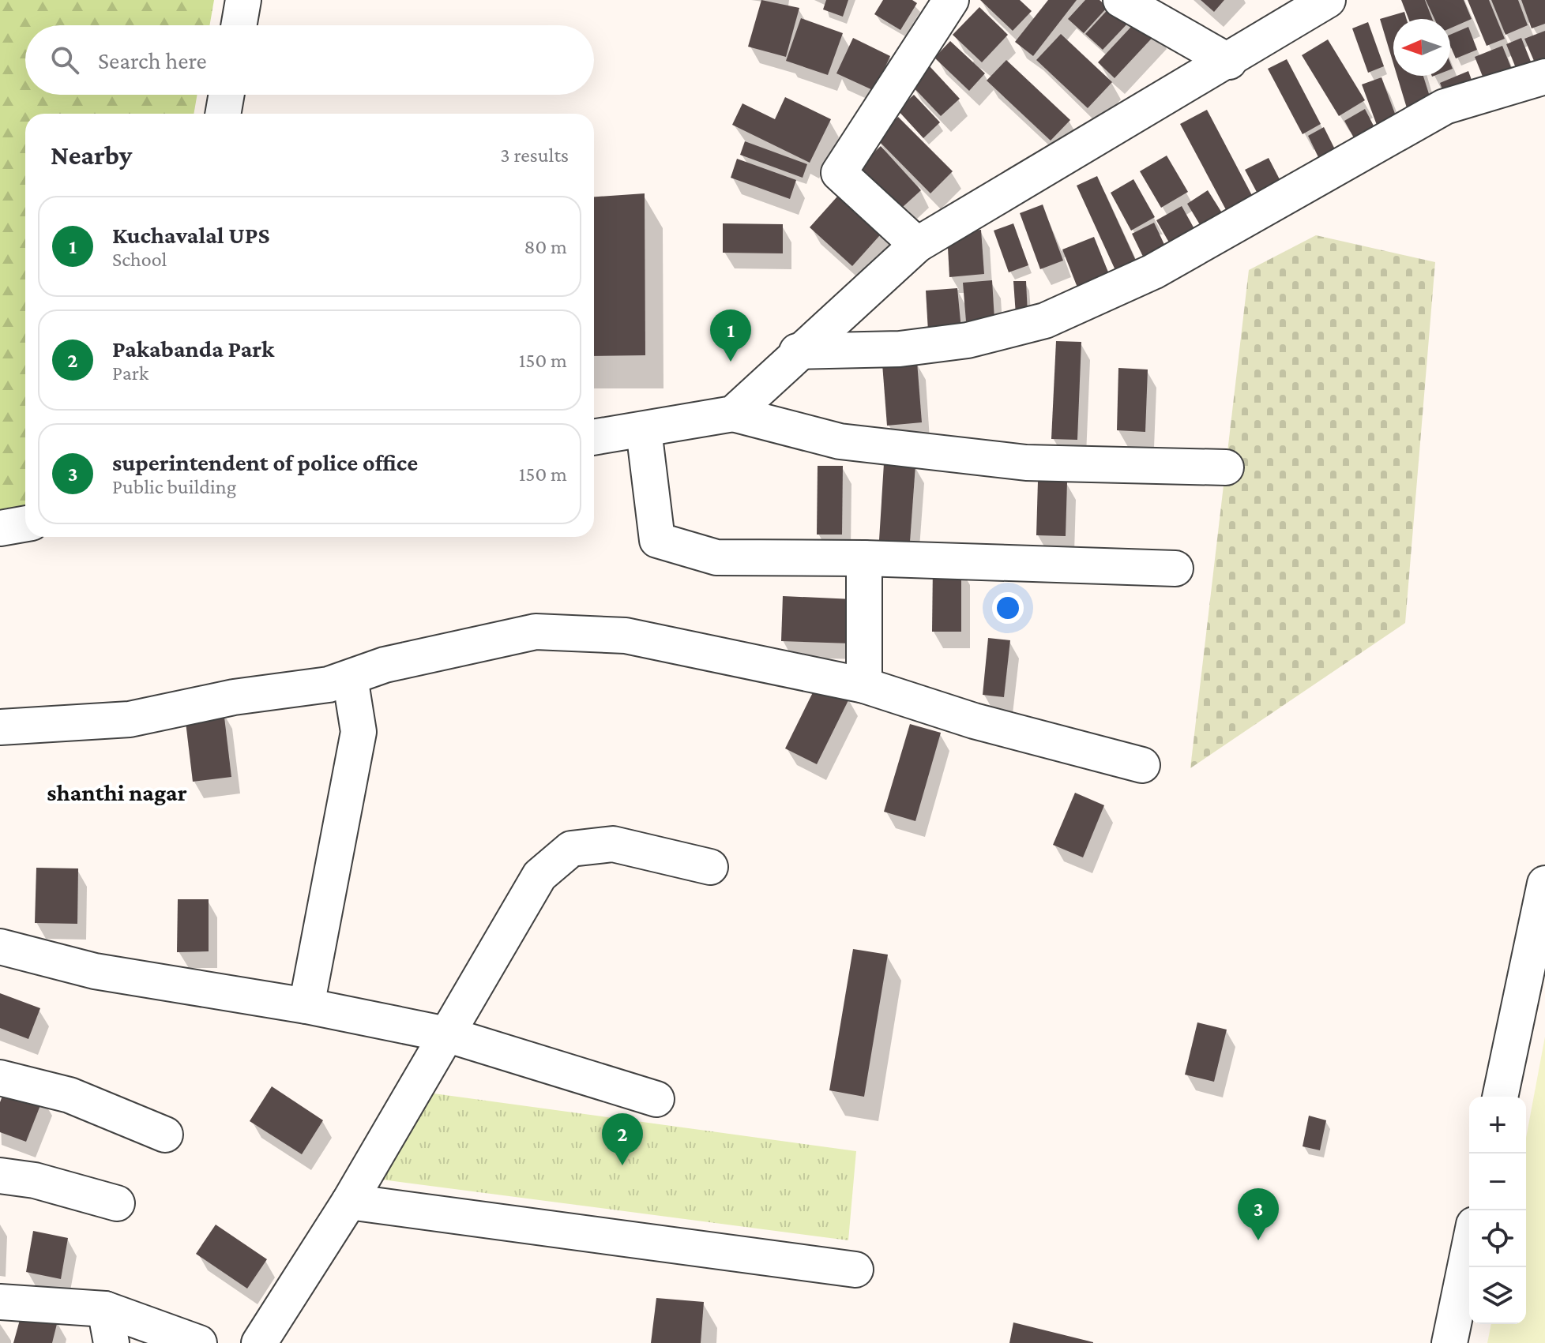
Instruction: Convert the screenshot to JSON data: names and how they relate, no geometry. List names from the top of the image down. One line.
{"districts":["shanthi nagar"],"north":"left","page":{"search":"Search here","heading":["Nearby","3 results"],"list":[{"mark":"1","name":"Kuchavalal UPS","note":"School","value":"80 m"},{"mark":"2","name":"Pakabanda Park","note":"Park","value":"150 m"},{"mark":"3","name":"superintendent of police office","note":"Public building","value":"150 m"}],"pins":["1","2","3"],"map_buttons":["+","−"]}}
